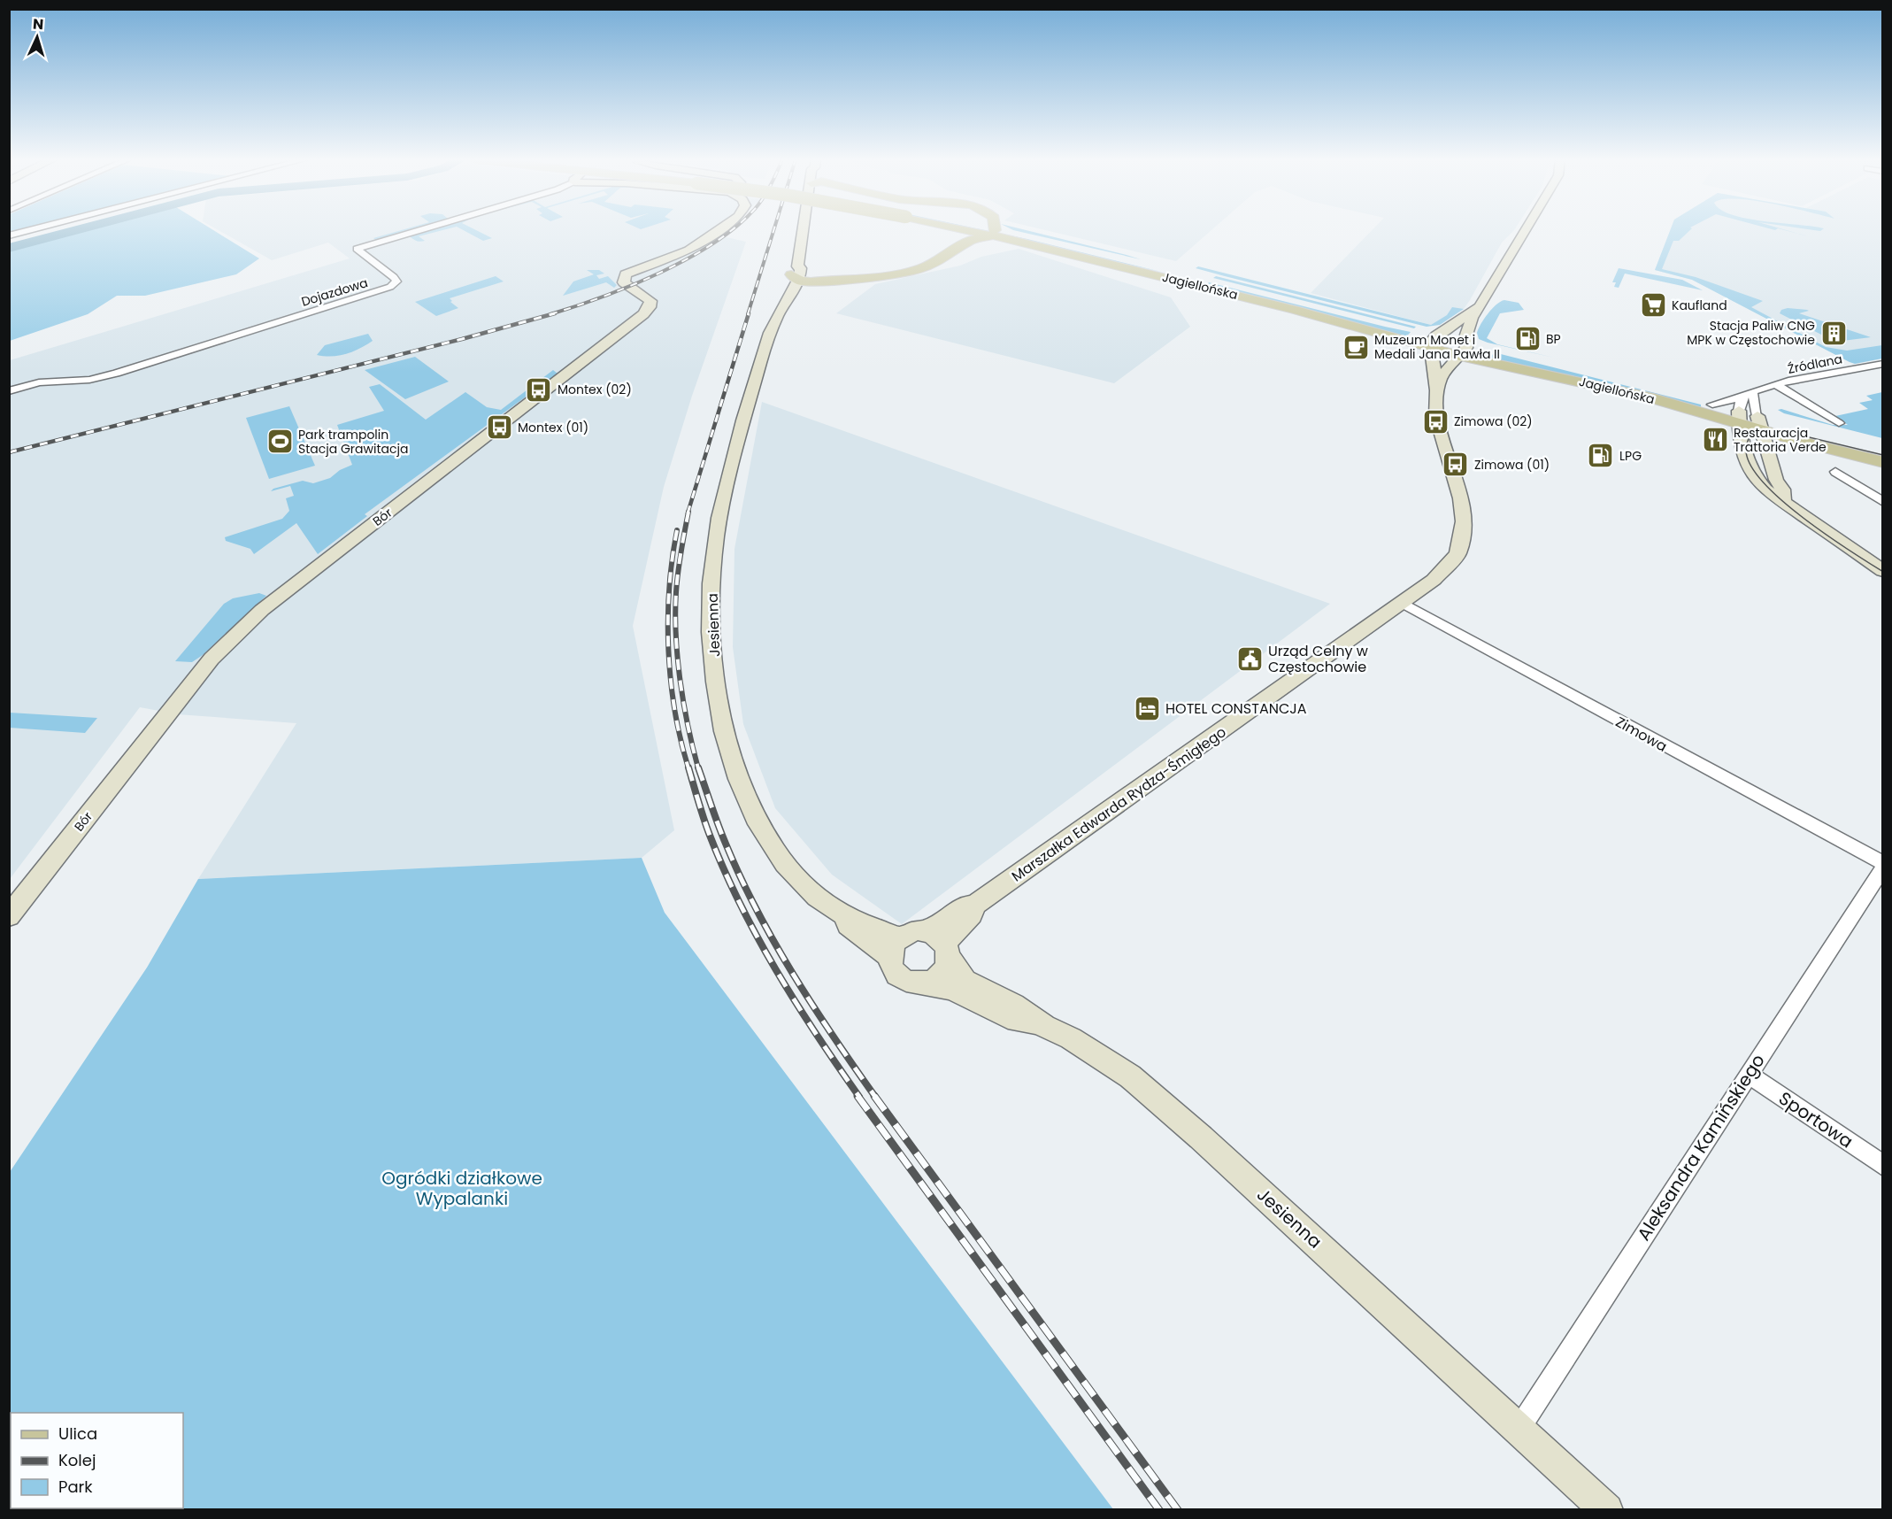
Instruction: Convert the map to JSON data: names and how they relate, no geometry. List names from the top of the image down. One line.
{"streets":{"main road":["Jagiellońska"],"street":["Dojazdowa","Źródlana","Bór","Jesienna","Zimowa","Marszałka Edwarda Rydza-Śmigłego","Sportowa","Aleksandra Kamińskiego"]},"crossings":[["Jagiellońska","Źródlana"],["Jagiellońska","Marszałka Edwarda Rydza-Śmigłego"],["Jesienna","Marszałka Edwarda Rydza-Śmigłego"],["Jesienna","Aleksandra Kamińskiego"],["Zimowa","Marszałka Edwarda Rydza-Śmigłego"],["Sportowa","Aleksandra Kamińskiego"]],"parks":["Ogródki działkowe Wypalanki"],"places":{"supermarket":["Kaufland"],"building":["Stacja Paliw CNG MPK w Częstochowie"],"fuel station":["BP","LPG"],"cafe":["Muzeum Monet i Medali Jana Pawła II"],"bus stop":["Montex (02)","Zimowa (02)","Montex (01)","Zimowa (01)"],"restaurant":["Restauracja Trattoria Verde"],"sports":["Park trampolin Stacja Grawitacja"],"public building":["Urząd Celny w Częstochowie"],"hotel":["HOTEL CONSTANCJA"]},"legend":["Ulica","Kolej","Park"],"north":"top"}
